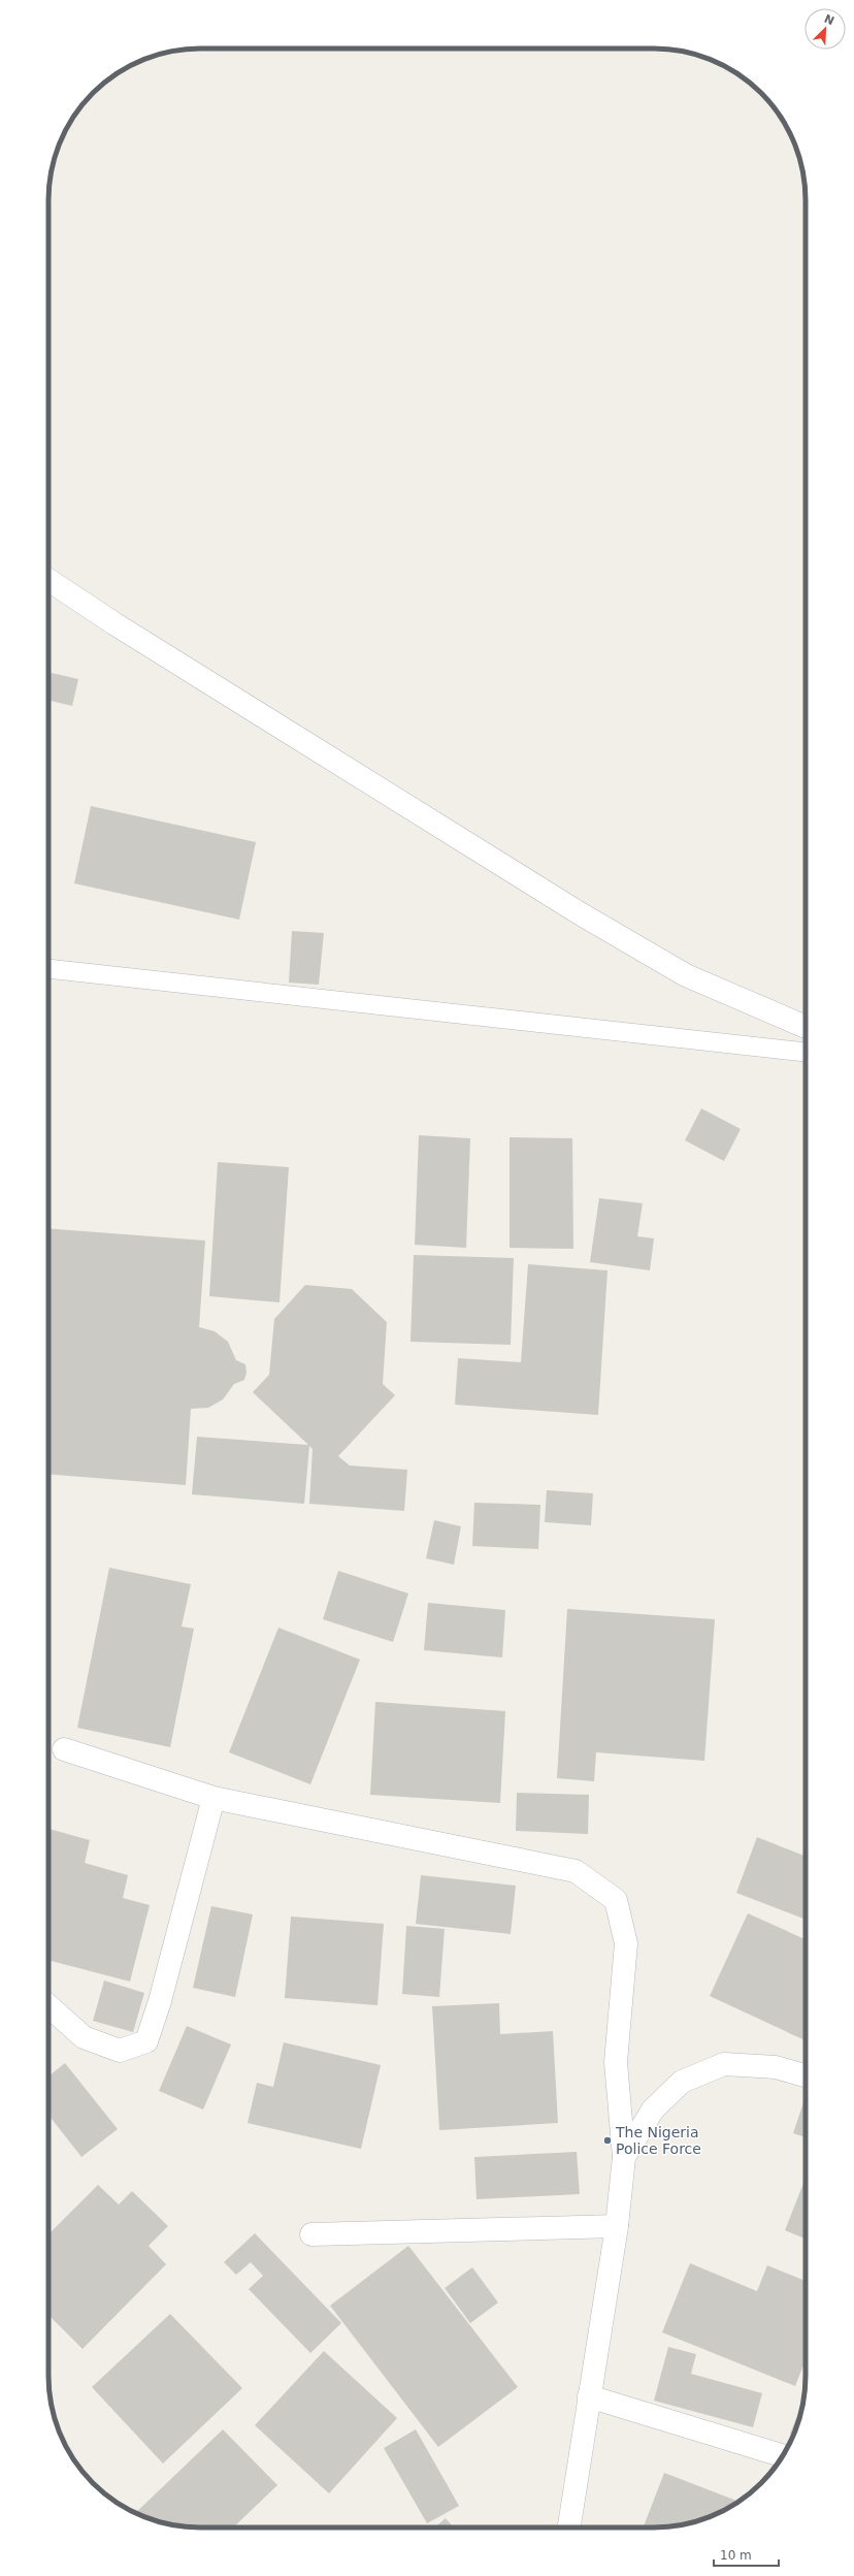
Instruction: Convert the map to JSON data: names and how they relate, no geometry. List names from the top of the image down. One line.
{"places":["The Nigeria Police Force"],"scale_bar":"10 m","north":"top right"}
